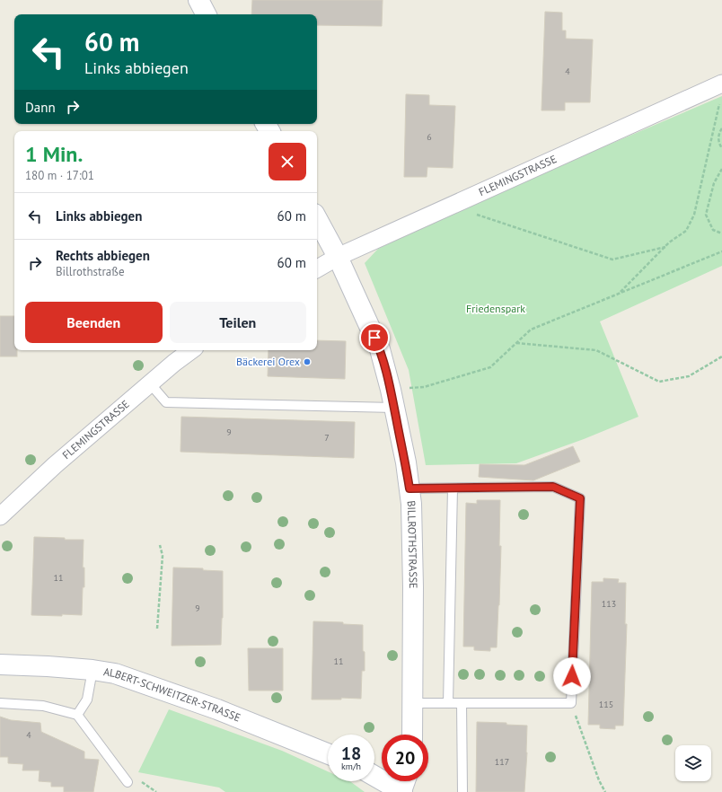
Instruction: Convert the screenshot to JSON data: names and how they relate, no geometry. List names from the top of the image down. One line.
{"streets":{"street":["FLEMINGSTRASSE","BILLROTHSTRASSE","ALBERT-SCHWEITZER-STRASSE"]},"crossings":[["FLEMINGSTRASSE","BILLROTHSTRASSE"]],"parks":["Friedenspark"],"places":["Bäckerei Orex"],"house_numbers":["4","6","9","7","11","113","9","11","115","4","117"],"page":{"turn":["60 m","Links abbiegen"],"then":"Dann","heading":["1 Min.","180 m · 17:01"],"list":[{"name":"Links abbiegen","value":"60 m"},{"name":"Rechts abbiegen","note":"Billrothstraße","value":"60 m"}],"buttons":["Beenden","Teilen"],"speed":"18 km/h","limit":"20"}}
